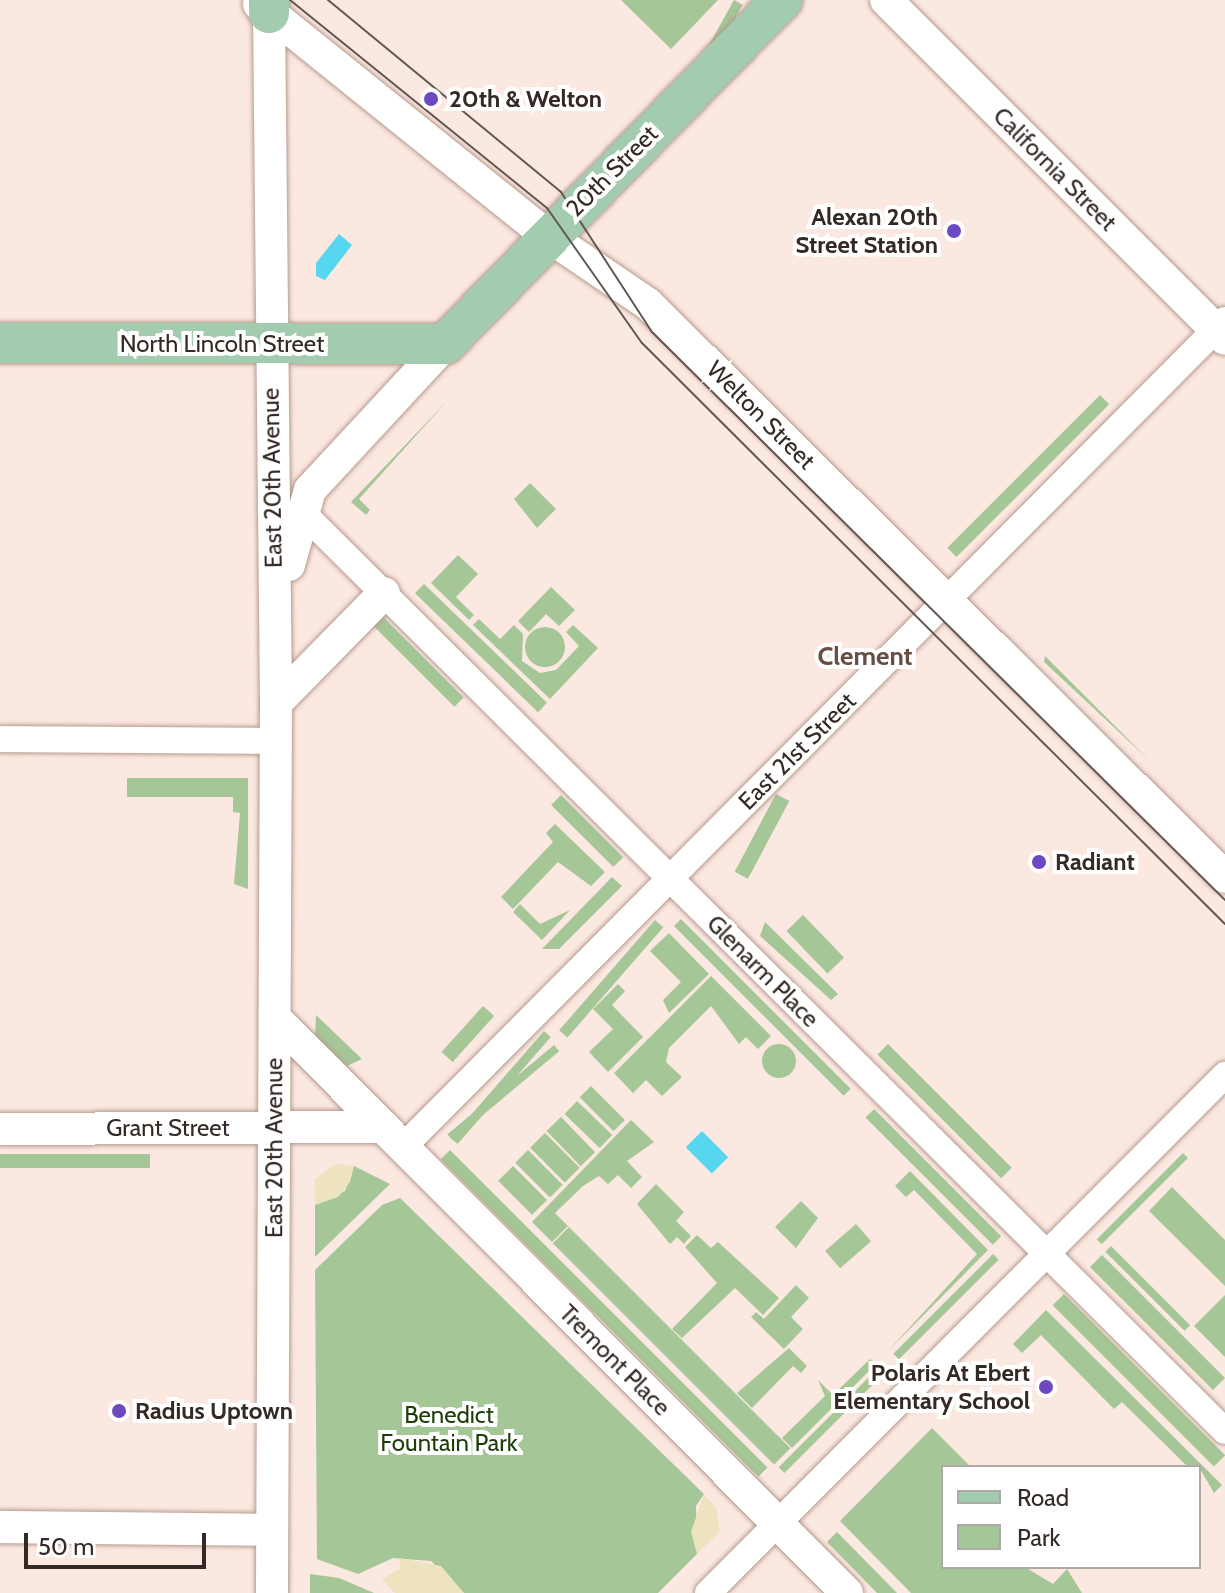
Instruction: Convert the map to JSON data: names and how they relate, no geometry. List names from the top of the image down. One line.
{"streets":{"main road":["20th Street","North Lincoln Street"],"street":["California Street","Welton Street","East 20th Avenue","East 21st Street","Glenarm Place","Grant Street","Tremont Place"]},"crossings":[["California Street","East 21st Street"],["20th Street","North Lincoln Street"],["20th Street","Welton Street"],["20th Street","East 20th Avenue"],["North Lincoln Street","East 20th Avenue"],["Welton Street","East 20th Avenue"],["Welton Street","East 21st Street"],["East 20th Avenue","Glenarm Place"],["East 20th Avenue","Grant Street"],["East 20th Avenue","Tremont Place"],["East 21st Street","Glenarm Place"],["East 21st Street","Grant Street"],["East 21st Street","Tremont Place"],["Grant Street","Tremont Place"]],"districts":["Clement"],"parks":["Benedict Fountain Park"],"places":["20th & Welton","Alexan 20th Street Station","Radiant","Polaris At Ebert Elementary School","Radius Uptown"],"legend":["Road","Park"],"scale_bar":"50 m"}
